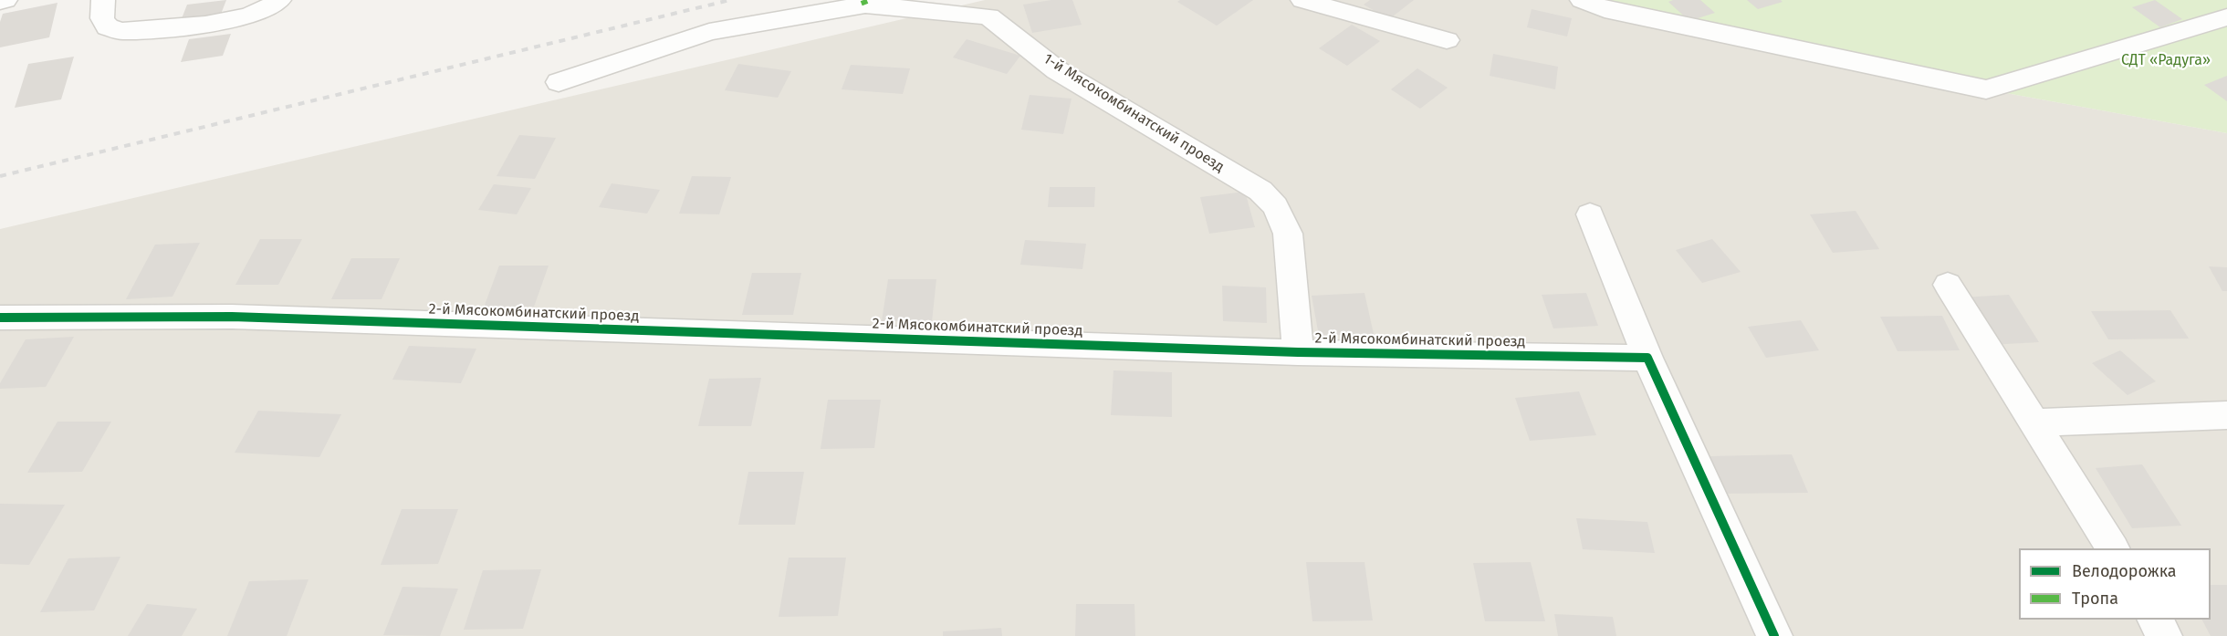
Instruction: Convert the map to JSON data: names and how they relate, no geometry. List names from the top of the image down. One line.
{"streets":{"street":["1-й Мясокомбинатский проезд","2-й Мясокомбинатский проезд"]},"crossings":[["1-й Мясокомбинатский проезд","2-й Мясокомбинатский проезд"]],"parks":["СДТ «Радуга»"],"legend":["Велодорожка","Тропа"]}
